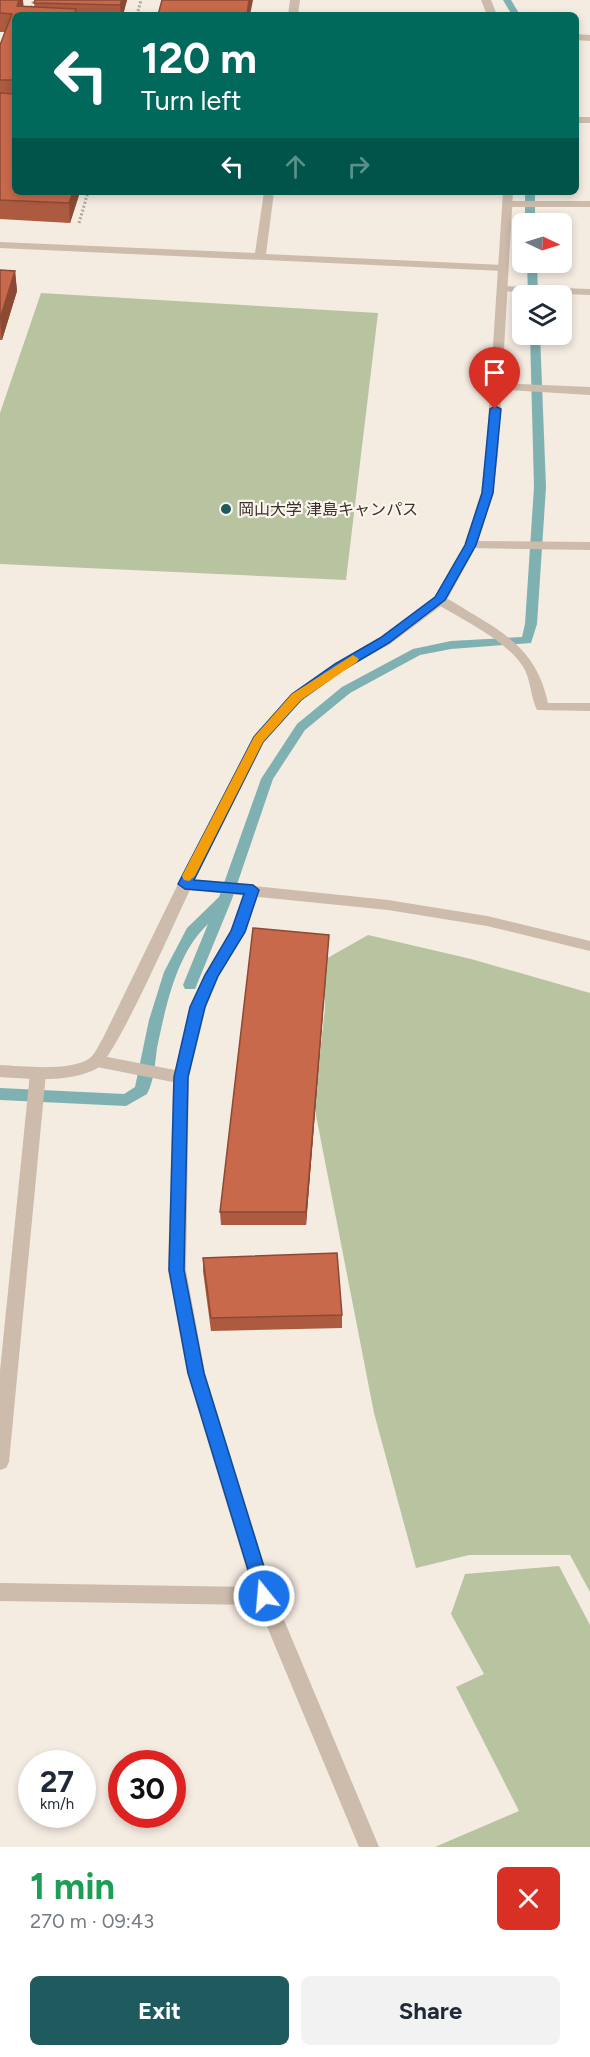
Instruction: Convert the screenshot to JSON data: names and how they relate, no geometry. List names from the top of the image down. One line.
{"places":["岡山大学 津島キャンパス"],"north":"right","page":{"turn":["120 m","Turn left"],"speed":"27 km/h","limit":"30","heading":["1 min","270 m · 09:43"],"buttons":["Exit","Share"]}}
